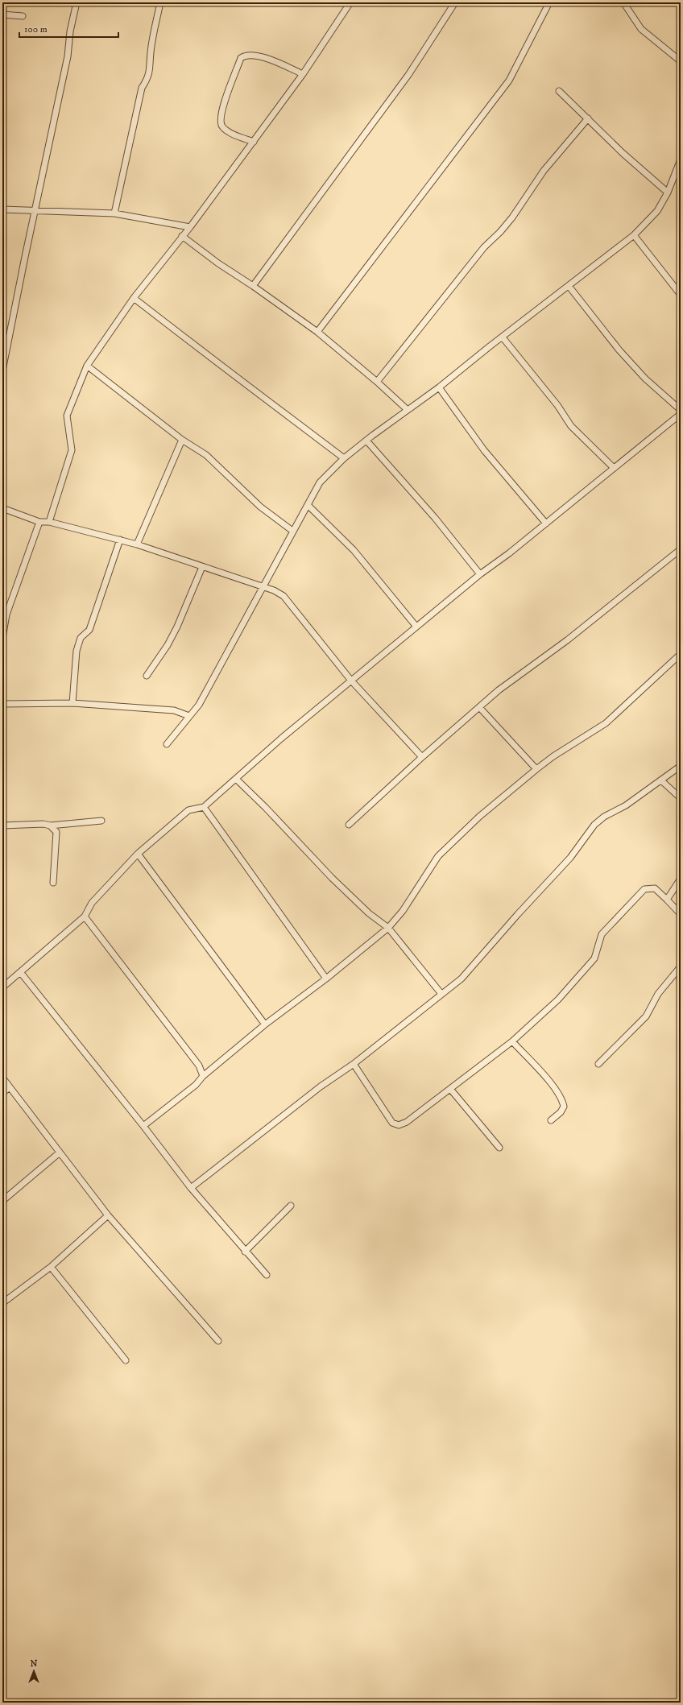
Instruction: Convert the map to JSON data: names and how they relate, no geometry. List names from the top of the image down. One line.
{"scale_bar":"100 m","north":"top"}
